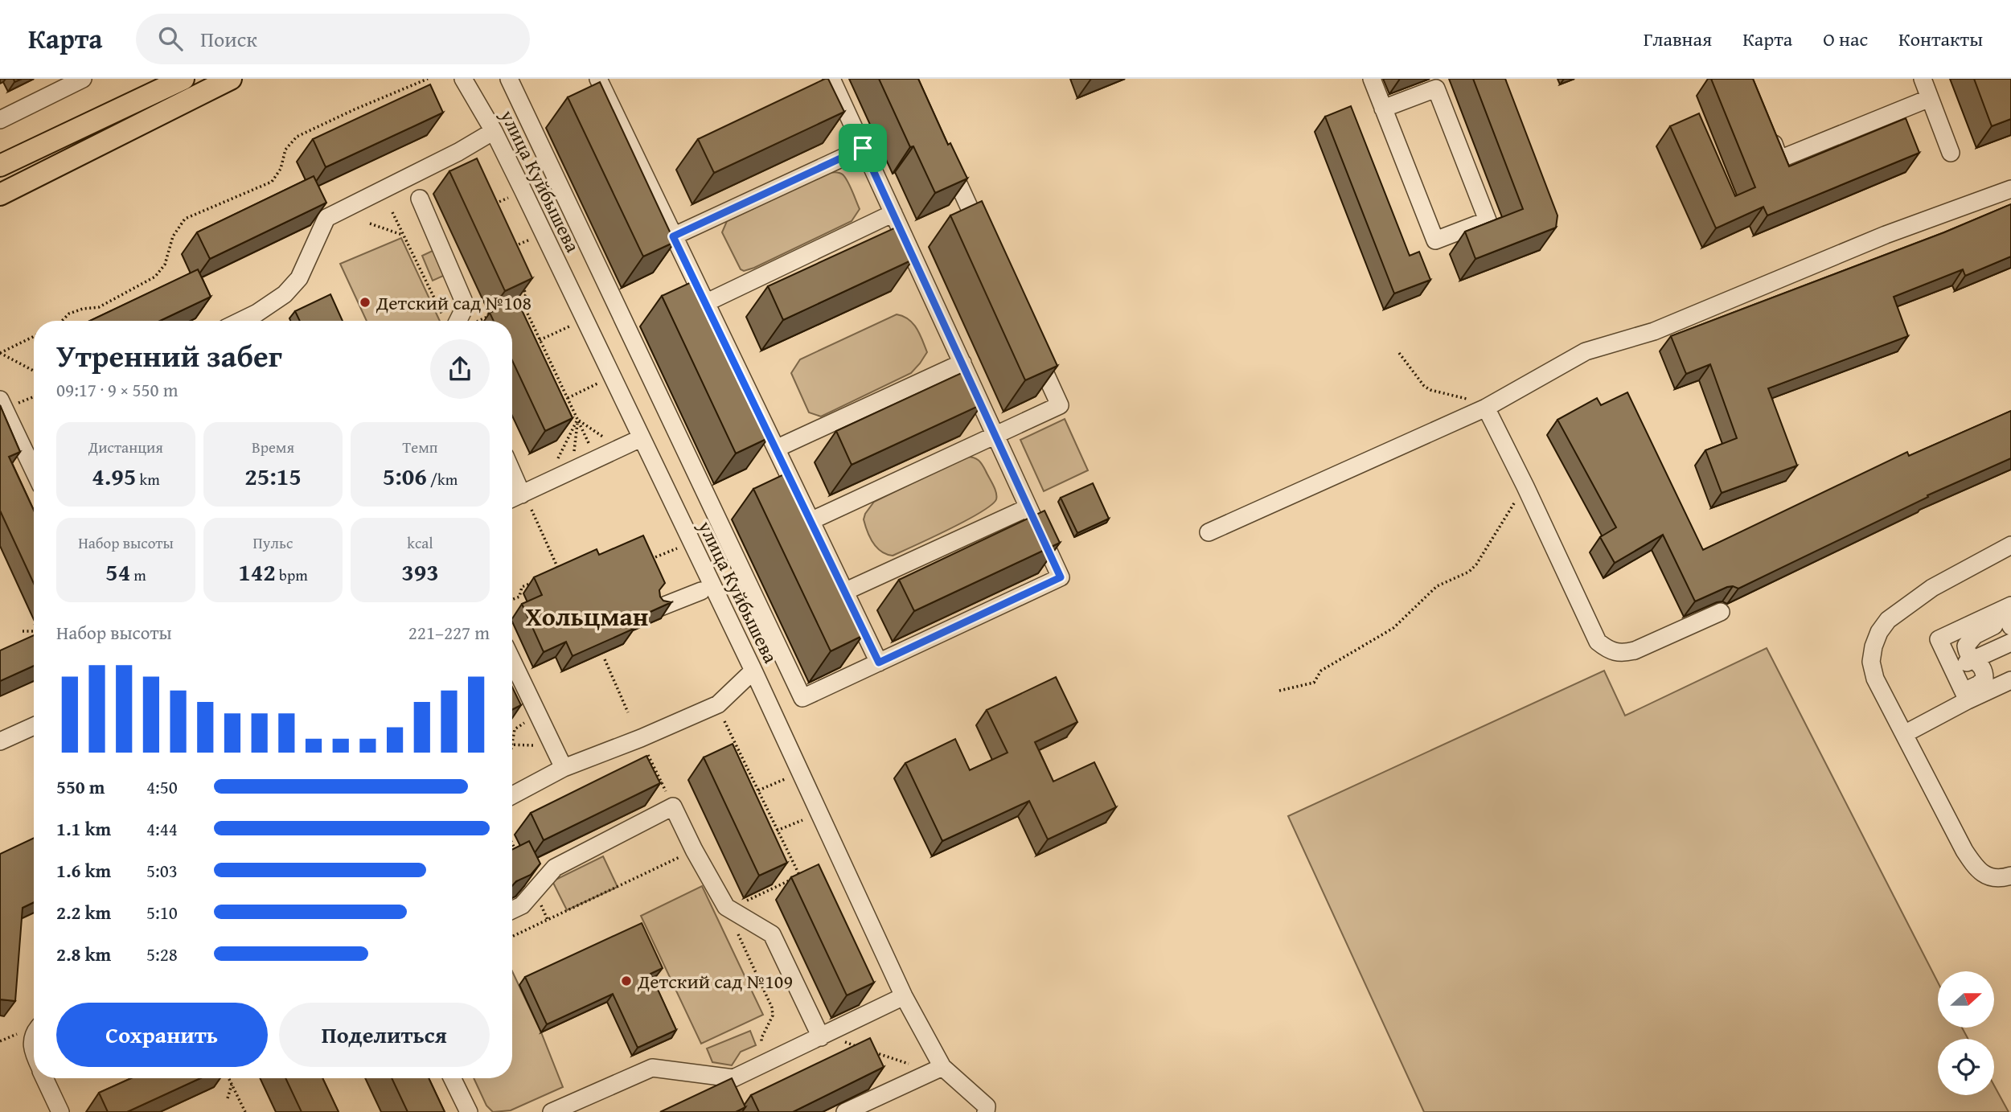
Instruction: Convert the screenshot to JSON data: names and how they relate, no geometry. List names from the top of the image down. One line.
{"streets":{"street":["улица Куйбышева"]},"districts":["Хольцман"],"places":["Детский сад №108","Детский сад №109"],"north":"right","page":{"header":"Карта","search":"Поиск","nav":["Главная","Карта","О нас","Контакты"],"heading":["Утренний забег","09:17 · 9 × 550 m"],"stats":[["Дистанция","4.95 km"],["Время","25:15"],["Темп","5:06 /km"],["Набор высоты","54 m"],["Пульс","142 bpm"],["kcal","393"]],"chart":["Набор высоты","221–227 m"],"list":[{"name":"550 m","note":"4:50"},{"name":"1.1 km","note":"4:44"},{"name":"1.6 km","note":"5:03"},{"name":"2.2 km","note":"5:10"},{"name":"2.8 km","note":"5:28"}],"buttons":["Сохранить","Поделиться"]}}
